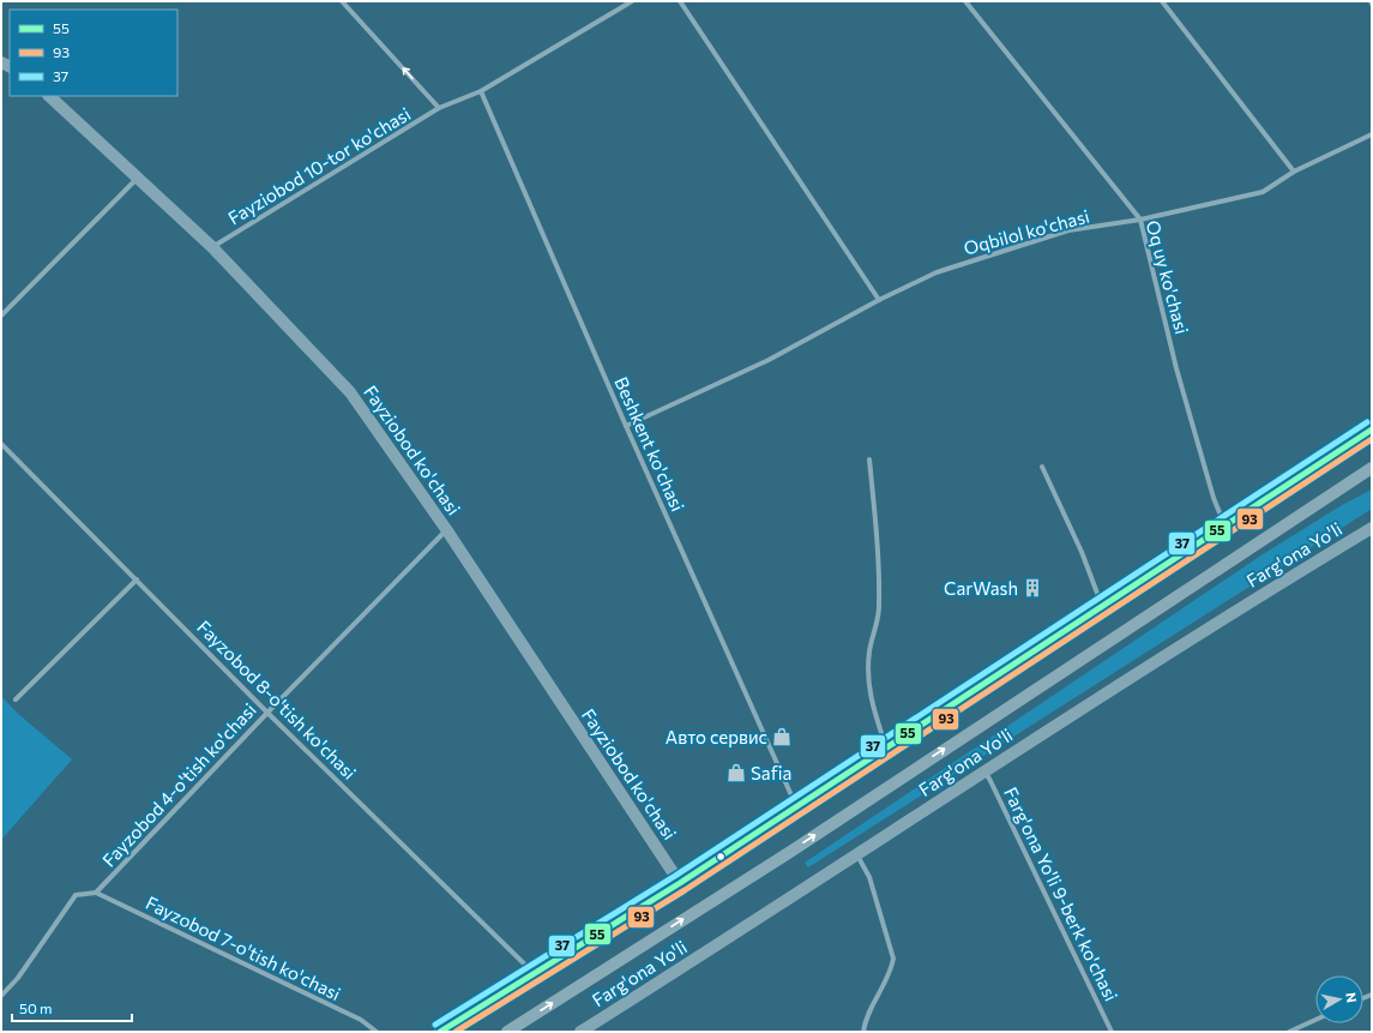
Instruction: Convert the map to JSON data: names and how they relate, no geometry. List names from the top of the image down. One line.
{"streets":{"main road":["Farg'ona Yo'li"],"street":["Fayziobod 10-tor ko'chasi","Oqbilol ko'chasi","Oq uy ko'chasi","Beshkent ko'chasi","Fayziobod ko'chasi","Fayzobod 8-o'tish ko'chasi","Fayzobod 4-o'tish ko'chasi","Farg'ona Yo'li 9-berk ko'chasi","Fayzobod 7-o'tish ko'chasi"]},"crossings":[["Fayziobod 10-tor ko'chasi","Beshkent ko'chasi"],["Fayziobod 10-tor ko'chasi","Fayziobod ko'chasi"],["Oqbilol ko'chasi","Oq uy ko'chasi"],["Oqbilol ko'chasi","Beshkent ko'chasi"],["Fayziobod ko'chasi","Fayzobod 4-o'tish ko'chasi"],["Farg'ona Yo'li","Farg'ona Yo'li 9-berk ko'chasi"],["Fayzobod 8-o'tish ko'chasi","Fayzobod 4-o'tish ko'chasi"],["Fayzobod 4-o'tish ko'chasi","Fayzobod 7-o'tish ko'chasi"]],"places":{"building":["CarWash"],"shop":["Авто сервис","Safia"]},"lines":["transit line 37","transit line 55","transit line 93"],"legend":["55","93","37"],"scale_bar":"50 m","north":"right"}
